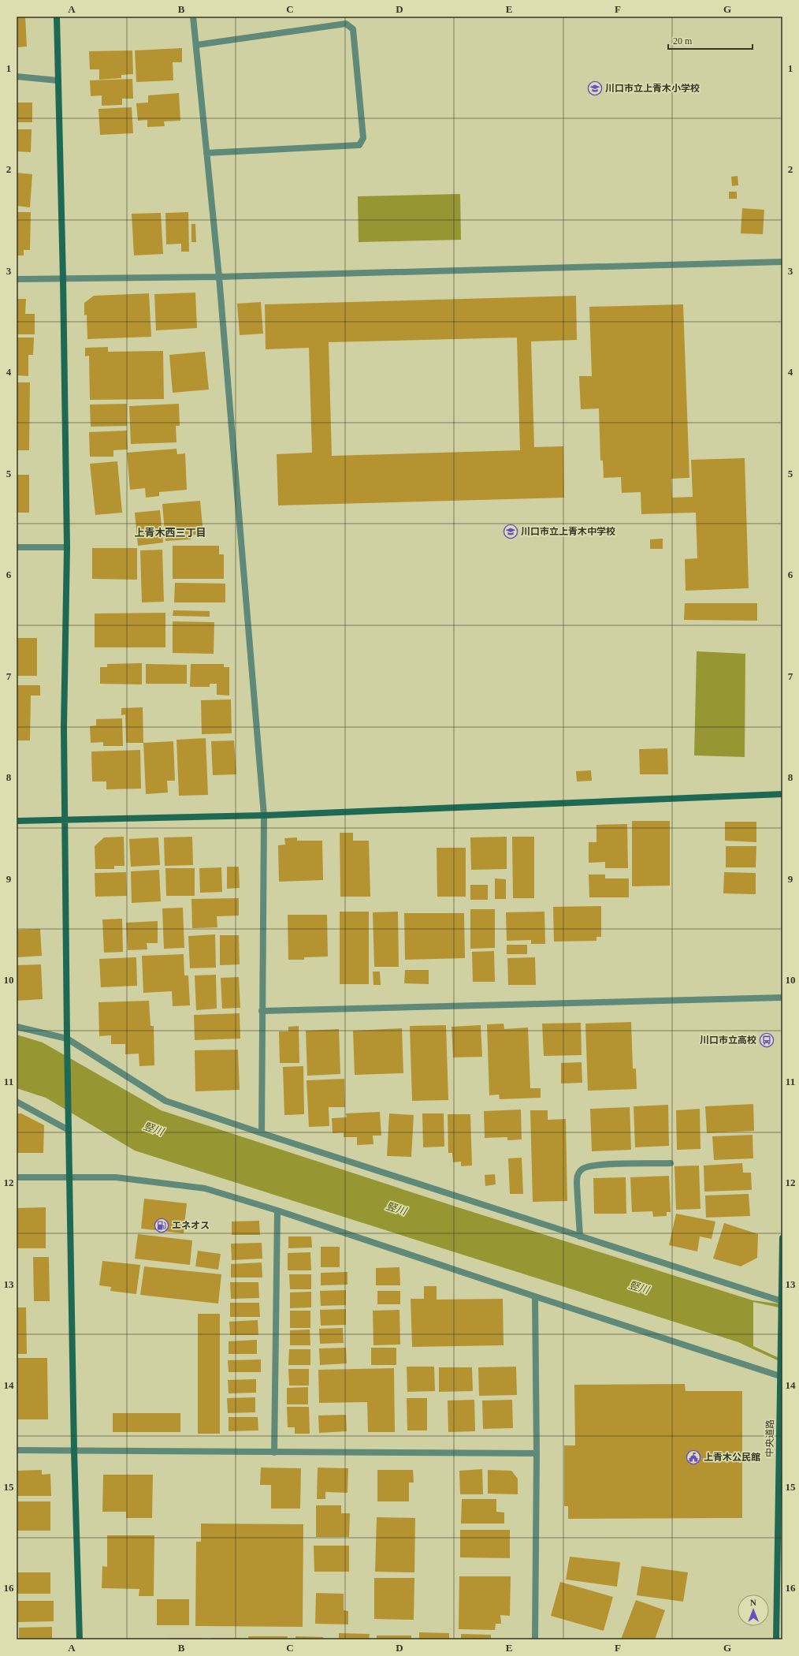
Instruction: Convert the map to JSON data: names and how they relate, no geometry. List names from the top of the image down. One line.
{"streets":{"street":["中央道路"]},"districts":["上青木西三丁目"],"water":["竪川"],"places":{"school or university":["川口市立上青木小学校","川口市立上青木中学校"],"bus stop":["川口市立高校"],"fuel station":["エネオス"],"public building":["上青木公民館"]},"scale_bar":"20 m","north":"top","grid":{"columns":["A","B","C","D","E","F","G"],"rows":["1","2","3","4","5","6","7","8","9","10","11","12","13","14","15","16"]}}
